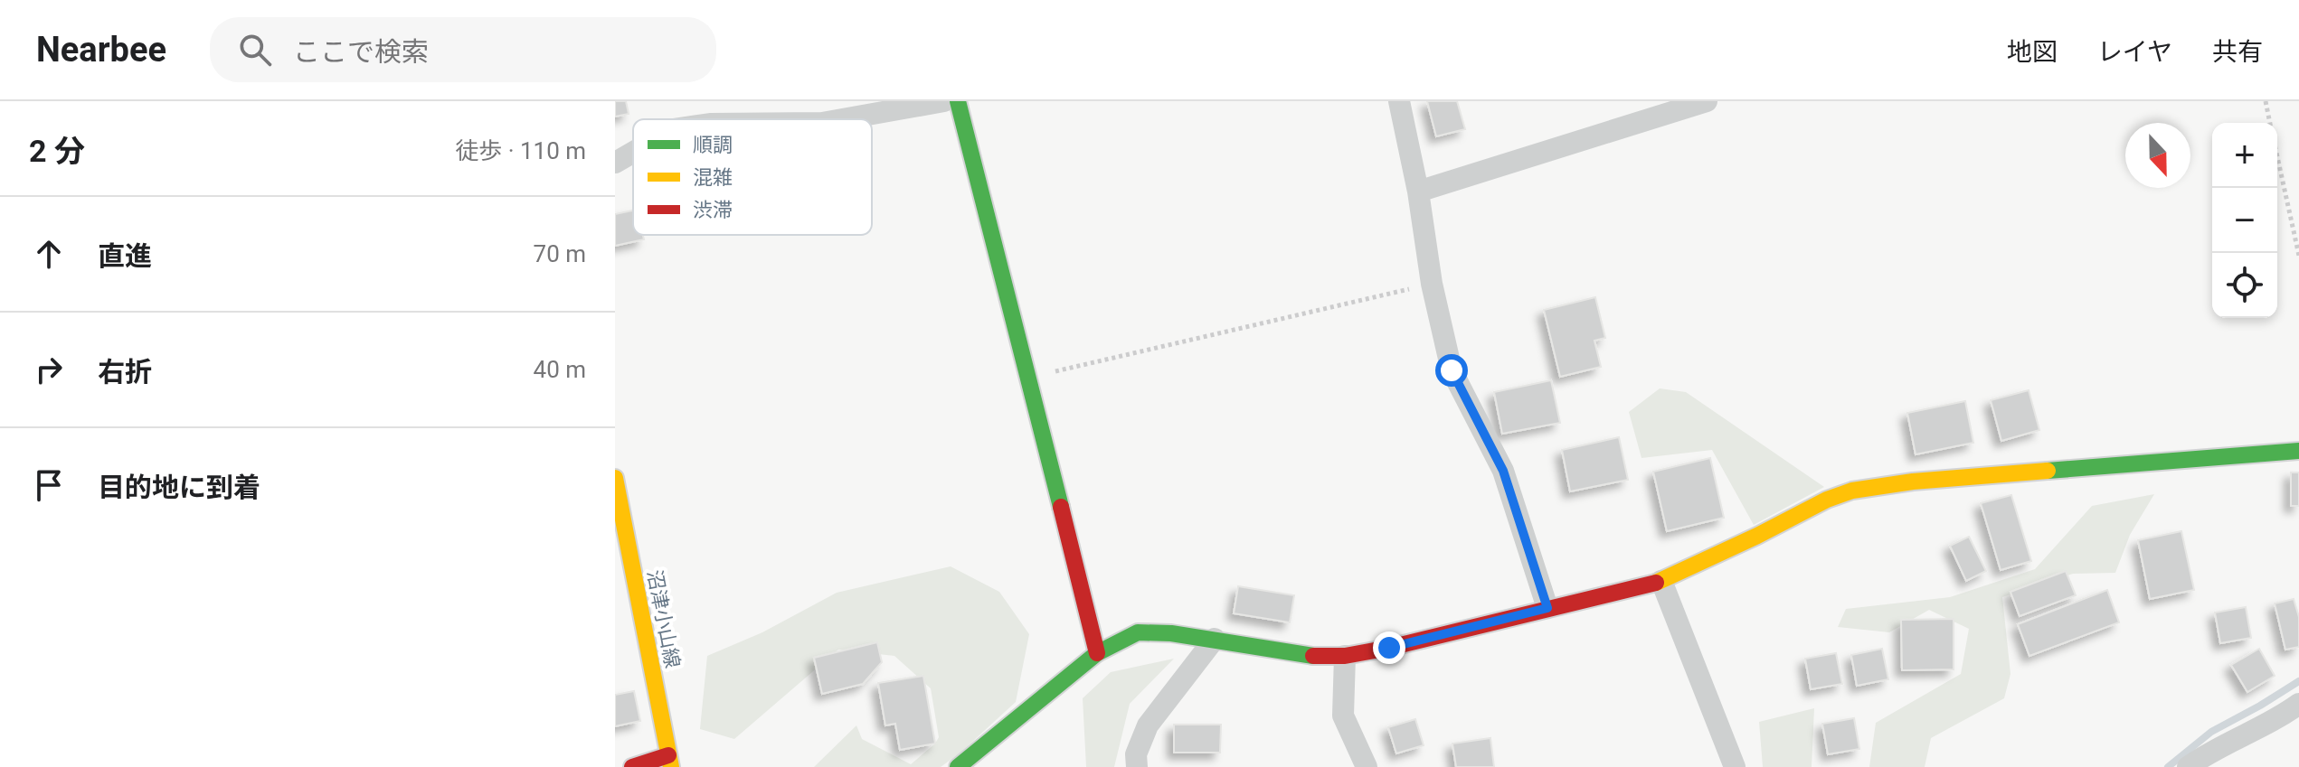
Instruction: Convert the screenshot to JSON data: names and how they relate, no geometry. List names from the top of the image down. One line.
{"streets":{"street":["沼津小山線"]},"legend":["順調","混雑","渋滞"],"north":"bottom","page":{"header":"Nearbee","search":"ここで検索","nav":["地図","レイヤ","共有"],"heading":["2 分","徒歩 · 110 m"],"map_buttons":["+","−"],"list":[["直進","70 m"],["右折","40 m"],"目的地に到着"]}}
